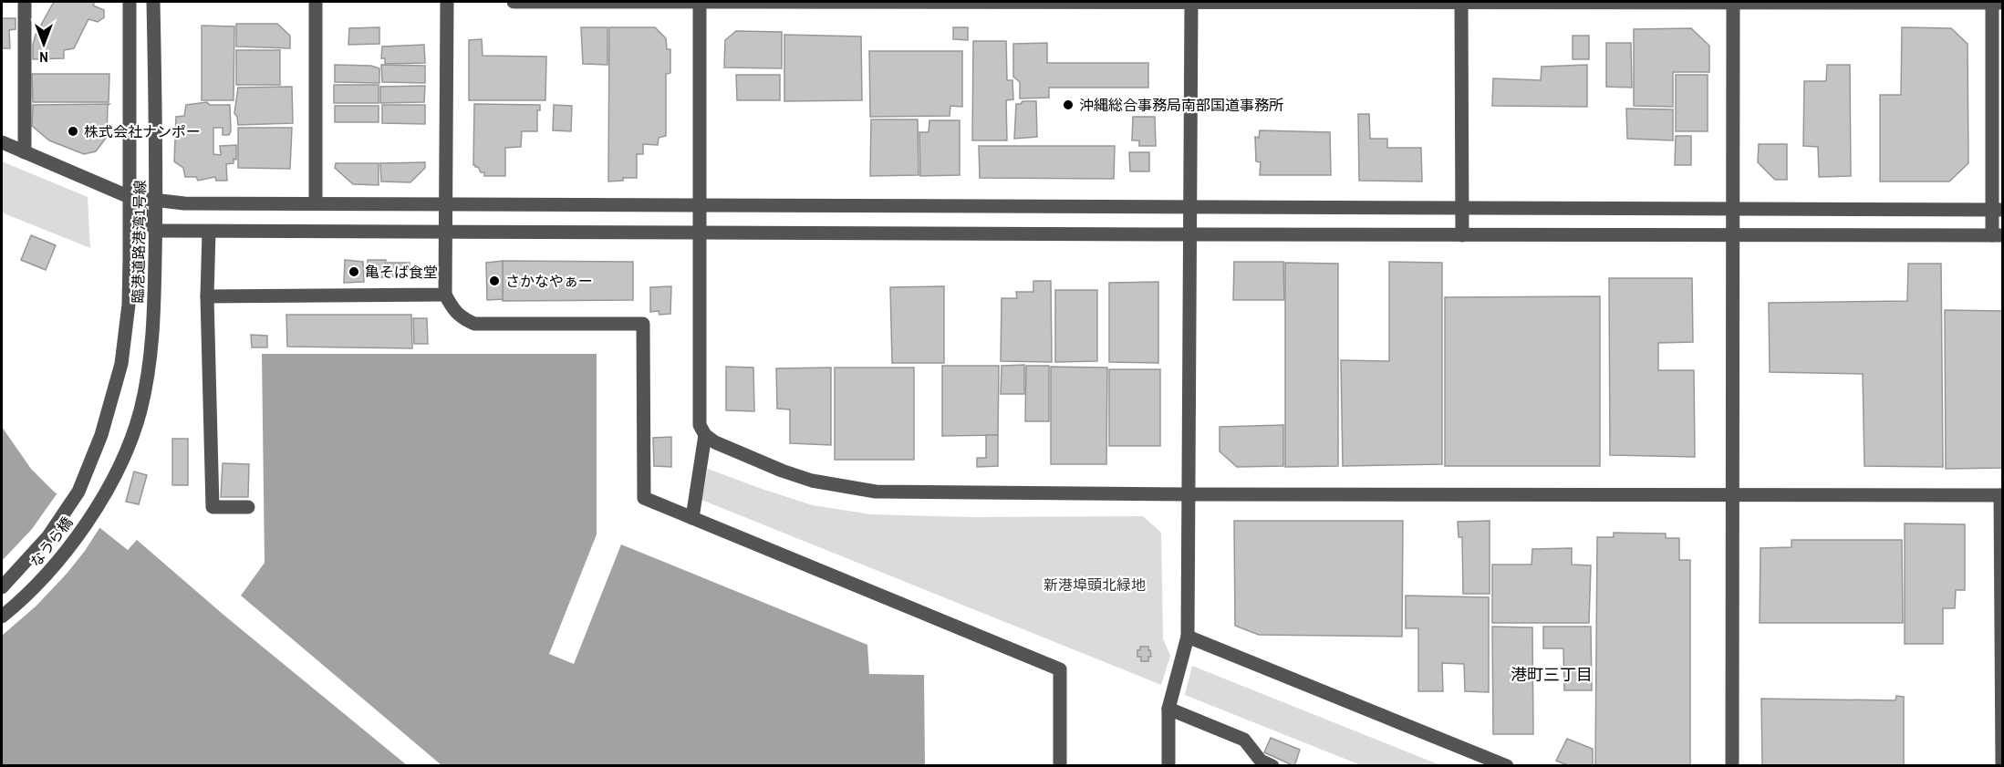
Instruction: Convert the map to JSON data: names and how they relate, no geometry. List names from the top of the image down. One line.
{"streets":{"street":["臨港道路港湾1号線","なうら橋"]},"crossings":[["臨港道路港湾1号線","なうら橋"]],"districts":["港町三丁目"],"parks":["新港埠頭北緑地"],"places":["沖縄総合事務局南部国道事務所","株式会社ナンポー","亀そば食堂","さかなやぁー"],"north":"bottom"}
